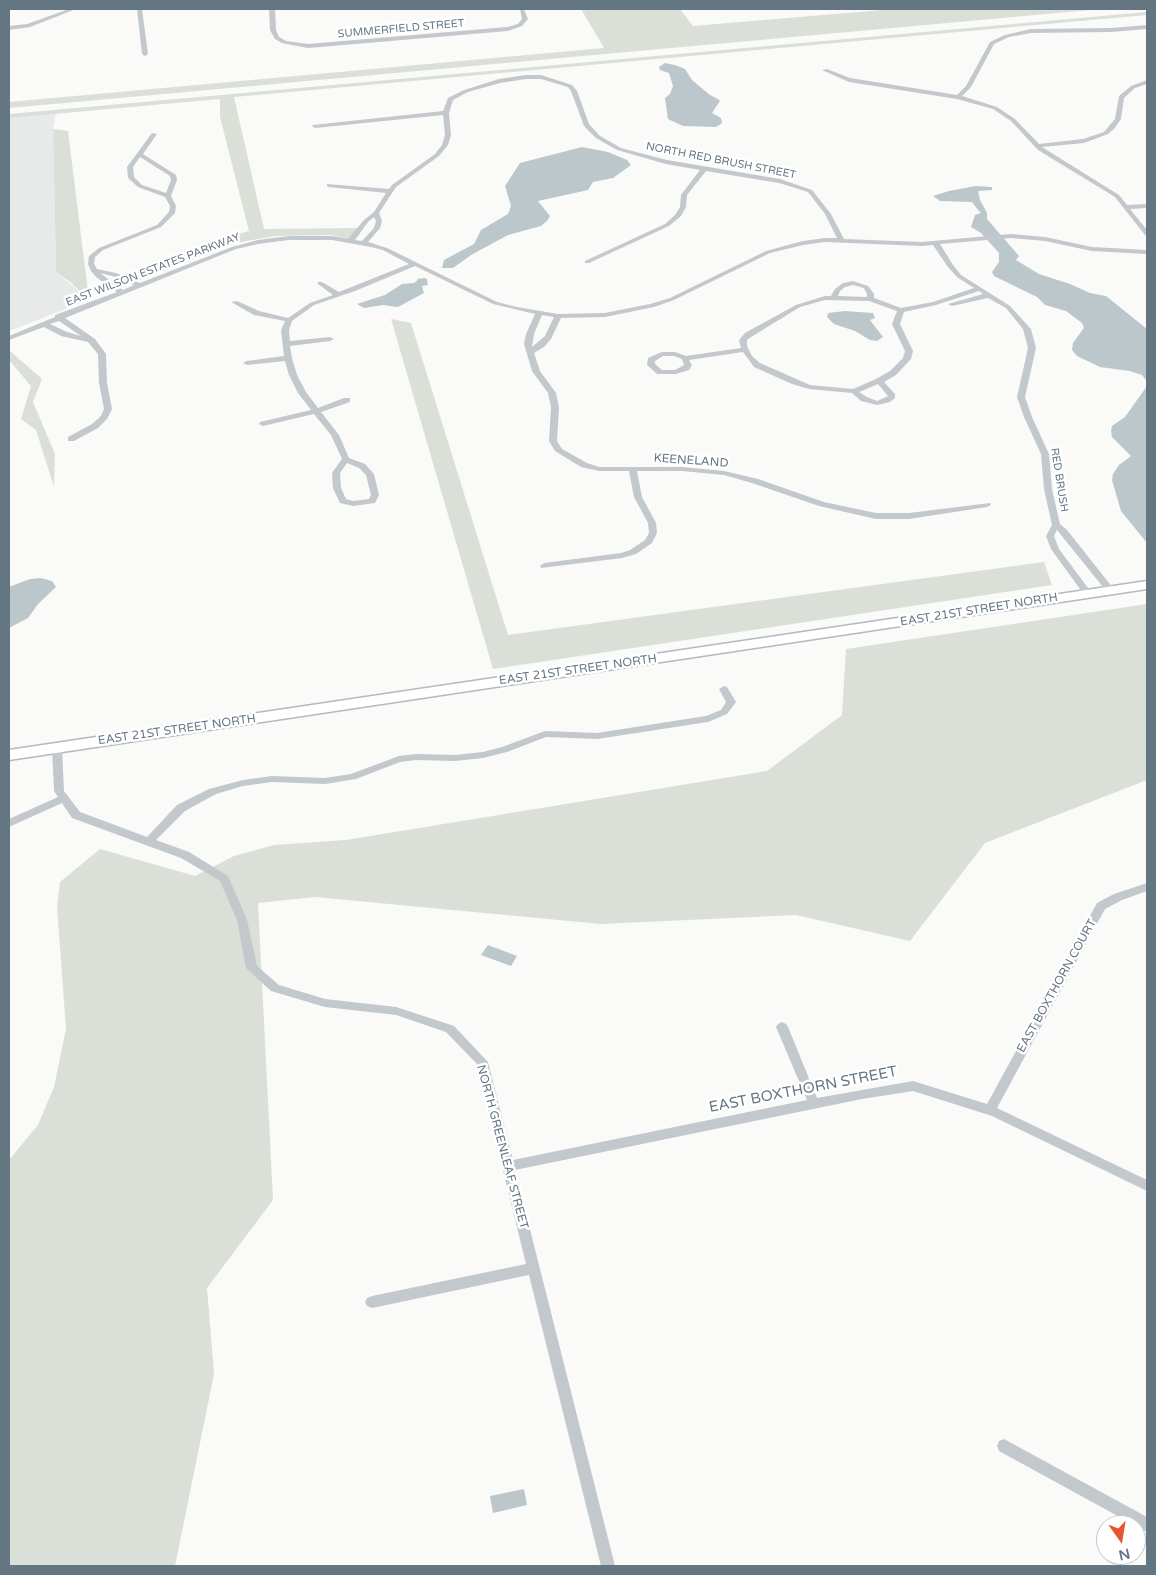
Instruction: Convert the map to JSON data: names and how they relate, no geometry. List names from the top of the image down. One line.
{"streets":{"main road":["EAST 21ST STREET NORTH"],"street":["SUMMERFIELD STREET","NORTH RED BRUSH STREET","EAST WILSON ESTATES PARKWAY","KEENELAND","RED BRUSH","EAST BOXTHORN COURT","EAST BOXTHORN STREET","NORTH GREENLEAF STREET"]},"crossings":[["NORTH RED BRUSH STREET","EAST WILSON ESTATES PARKWAY"],["EAST WILSON ESTATES PARKWAY","KEENELAND"],["RED BRUSH","EAST 21ST STREET NORTH"],["EAST 21ST STREET NORTH","NORTH GREENLEAF STREET"],["EAST BOXTHORN COURT","EAST BOXTHORN STREET"],["EAST BOXTHORN STREET","NORTH GREENLEAF STREET"]],"north":"bottom"}
